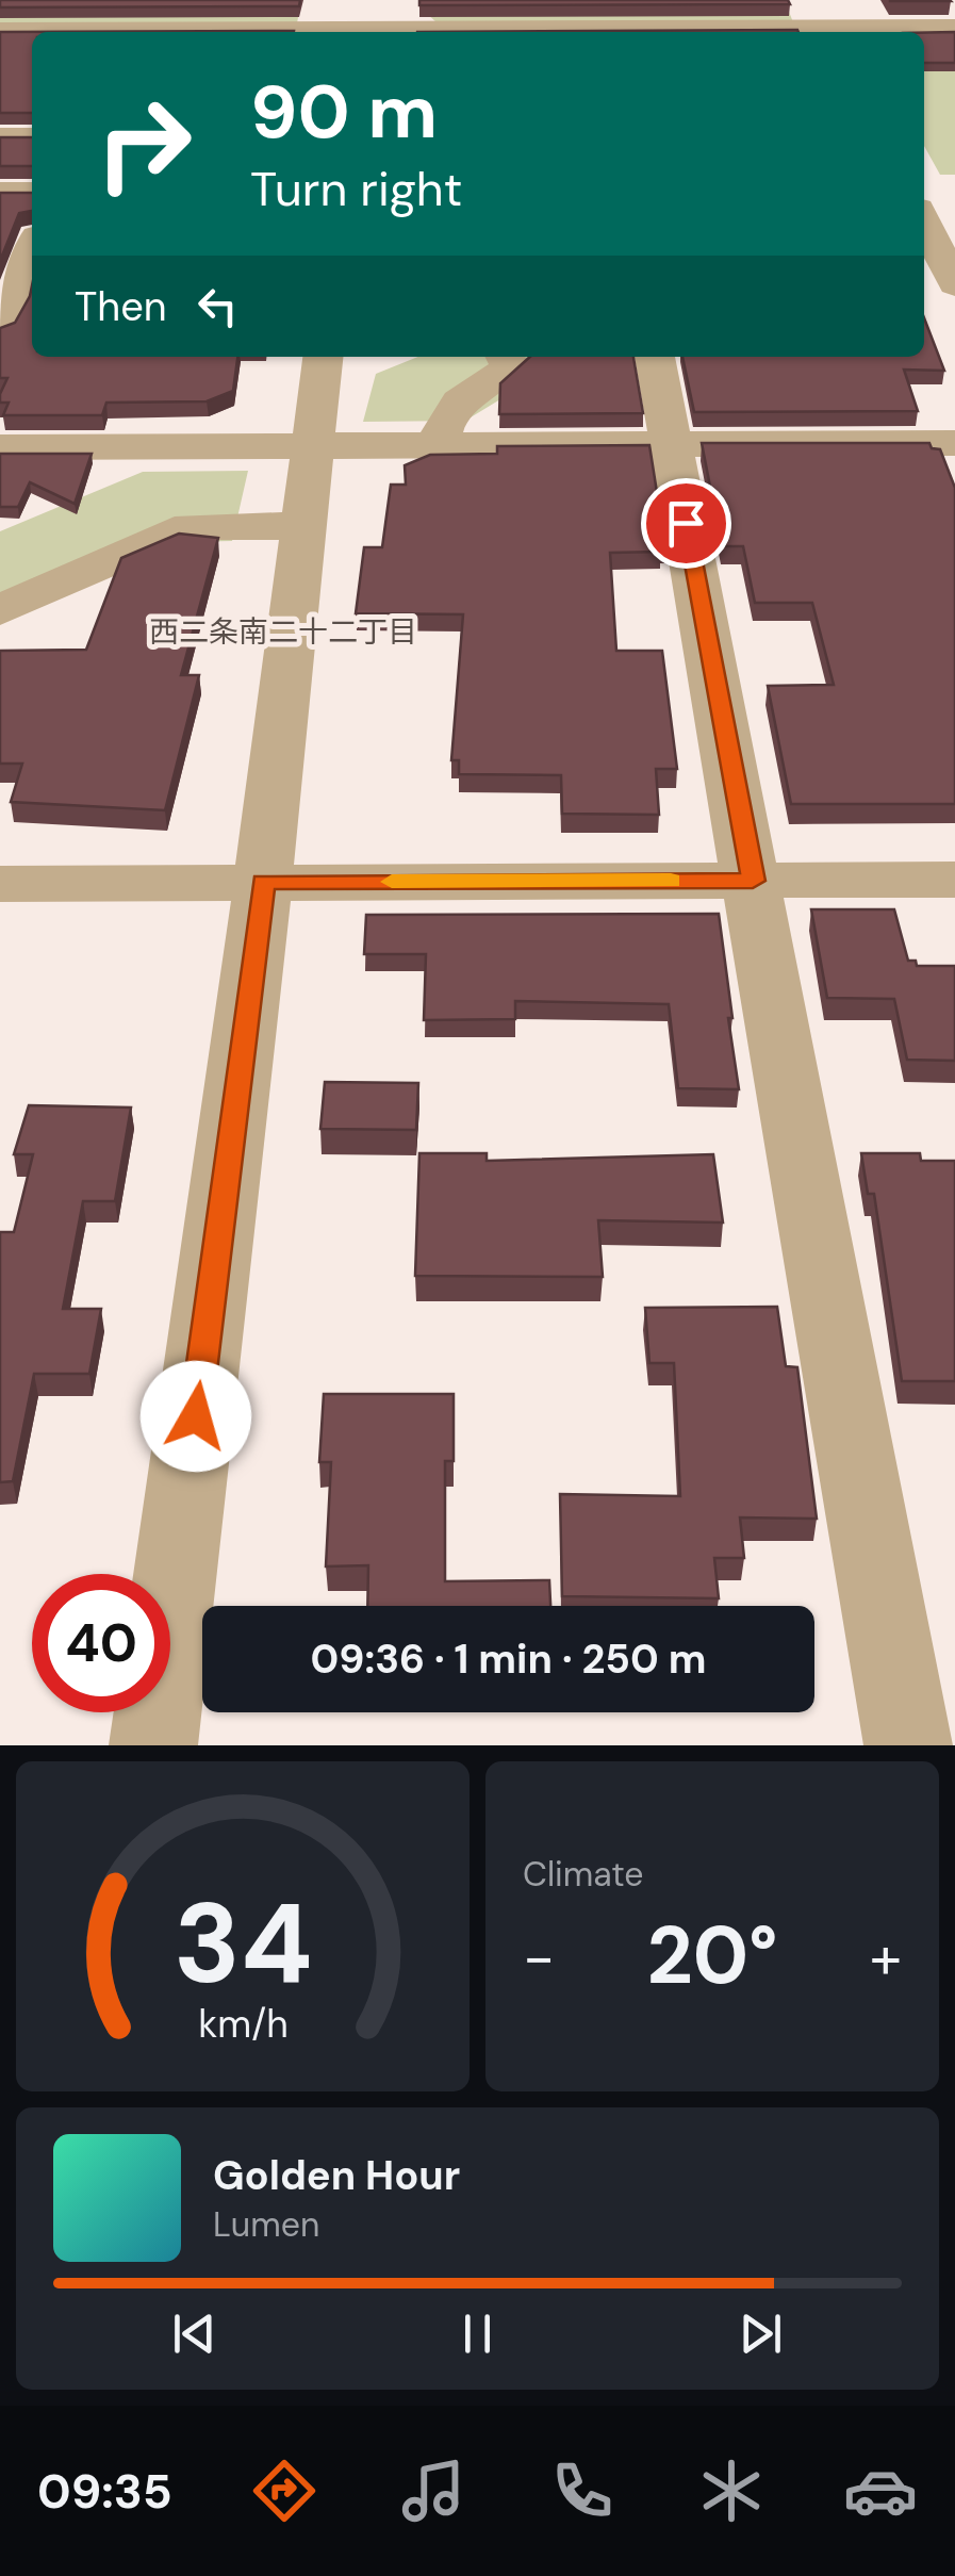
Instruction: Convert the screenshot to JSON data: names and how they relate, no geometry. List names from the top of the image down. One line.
{"districts":["西二条南二十二丁目"],"page":{"turn":["90 m","Turn right"],"then":"Then","limit":"40","trip":"09:36 · 1 min · 250 m","tile":"Climate","heat":["−","20°","+"],"song":["Golden Hour","Lumen"],"tabs":"09:35","gauge":["34","km/h"]}}
